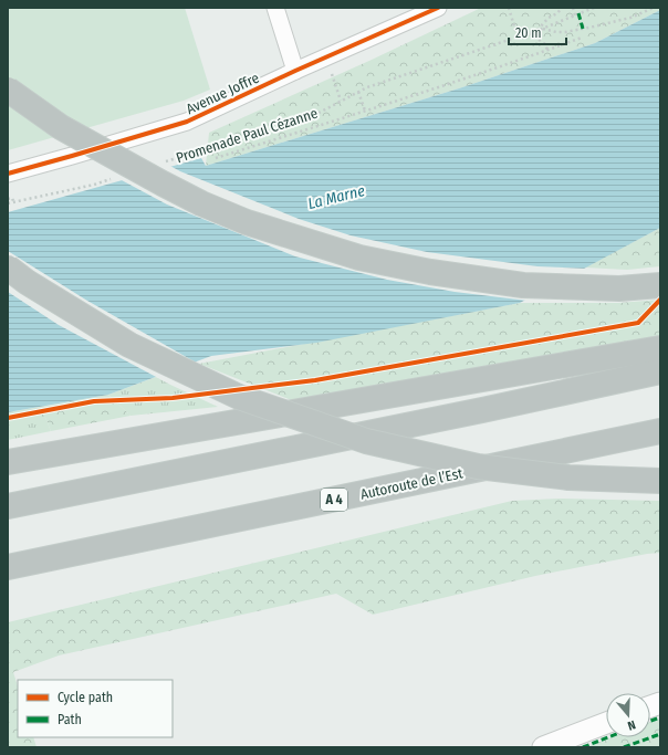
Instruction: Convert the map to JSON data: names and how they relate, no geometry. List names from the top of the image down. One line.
{"streets":{"highway":["Autoroute de l’Est","A 4"],"street":["Avenue Joffre"],"path":["Promenade Paul Cézanne"]},"water":["La Marne"],"legend":["Cycle path","Path"],"scale_bar":"20 m","north":"bottom"}
